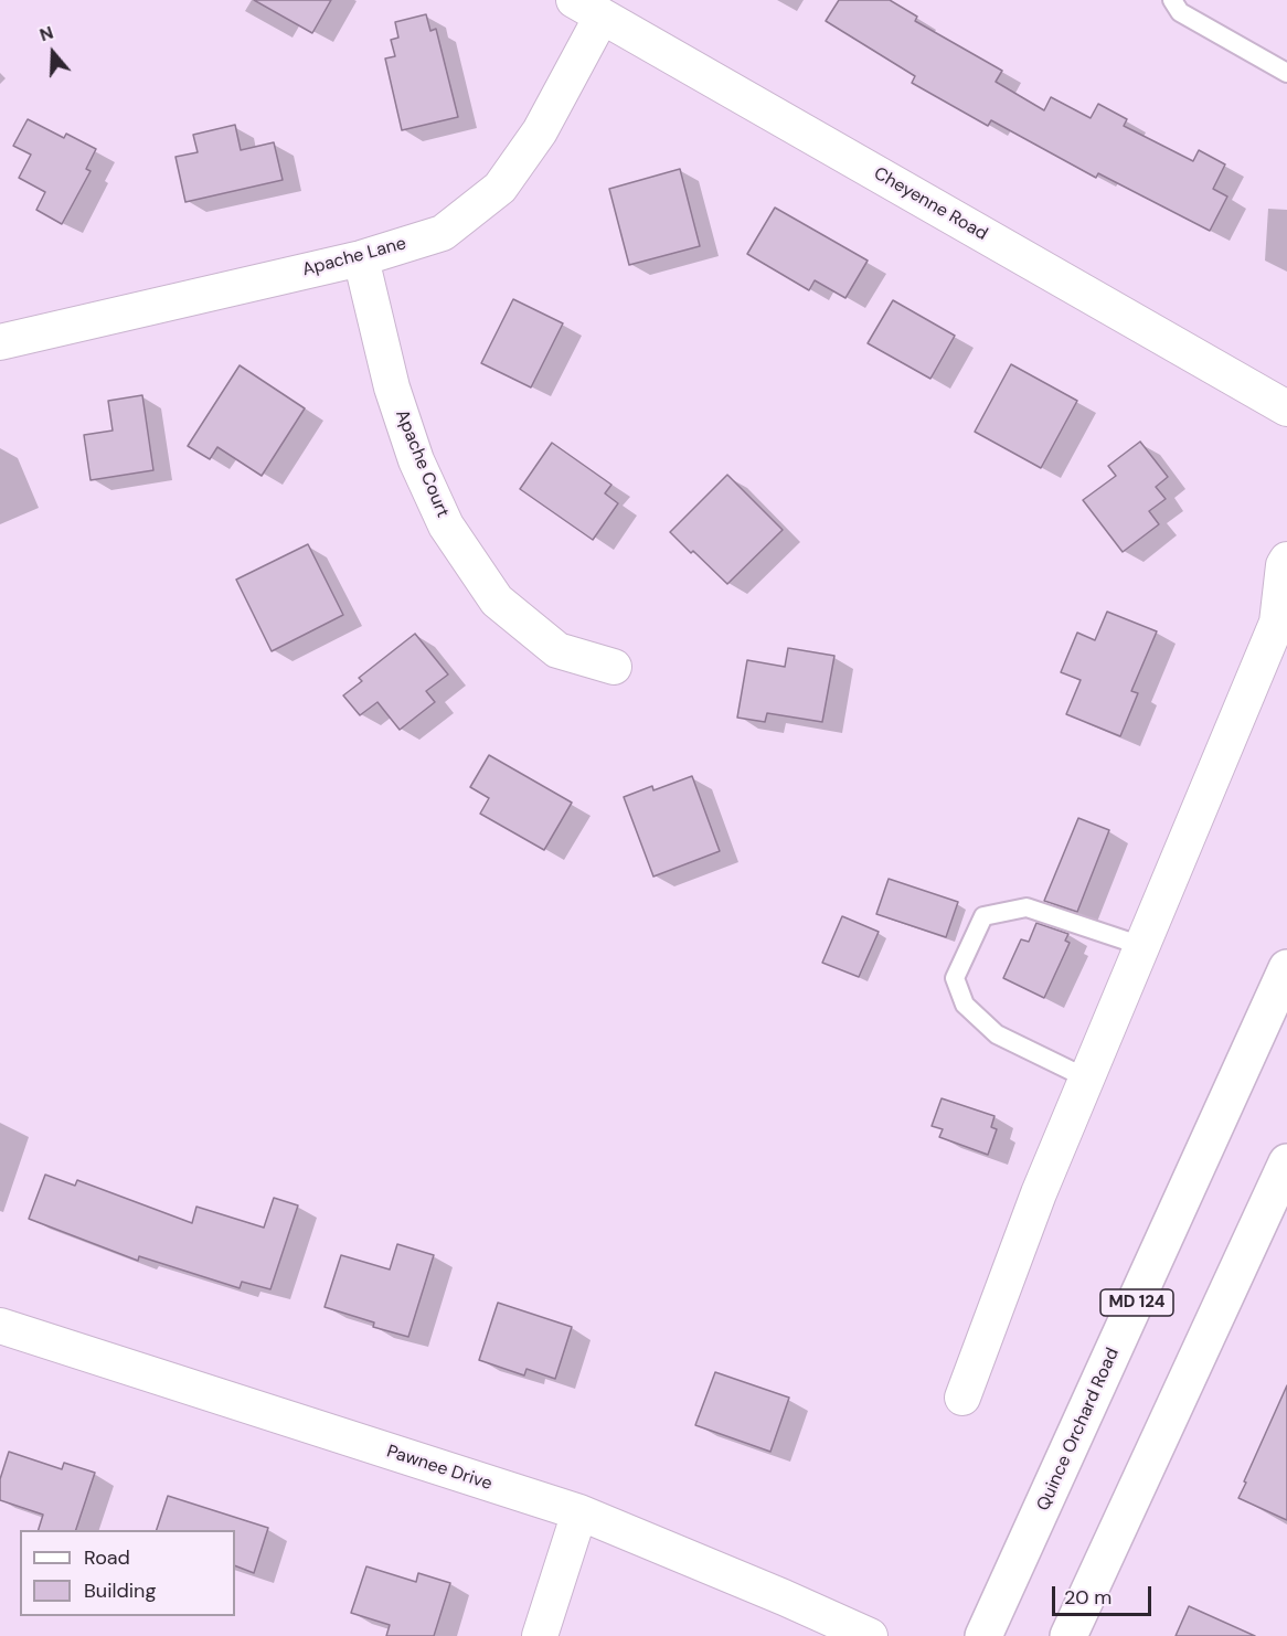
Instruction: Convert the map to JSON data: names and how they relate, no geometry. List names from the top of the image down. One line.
{"streets":{"main road":["MD 124","Quince Orchard Road"],"street":["Cheyenne Road","Apache Lane","Apache Court","Pawnee Drive"]},"crossings":[["Cheyenne Road","Apache Lane"],["Apache Lane","Apache Court"]],"legend":["Road","Building"],"scale_bar":"20 m","north":"top"}
